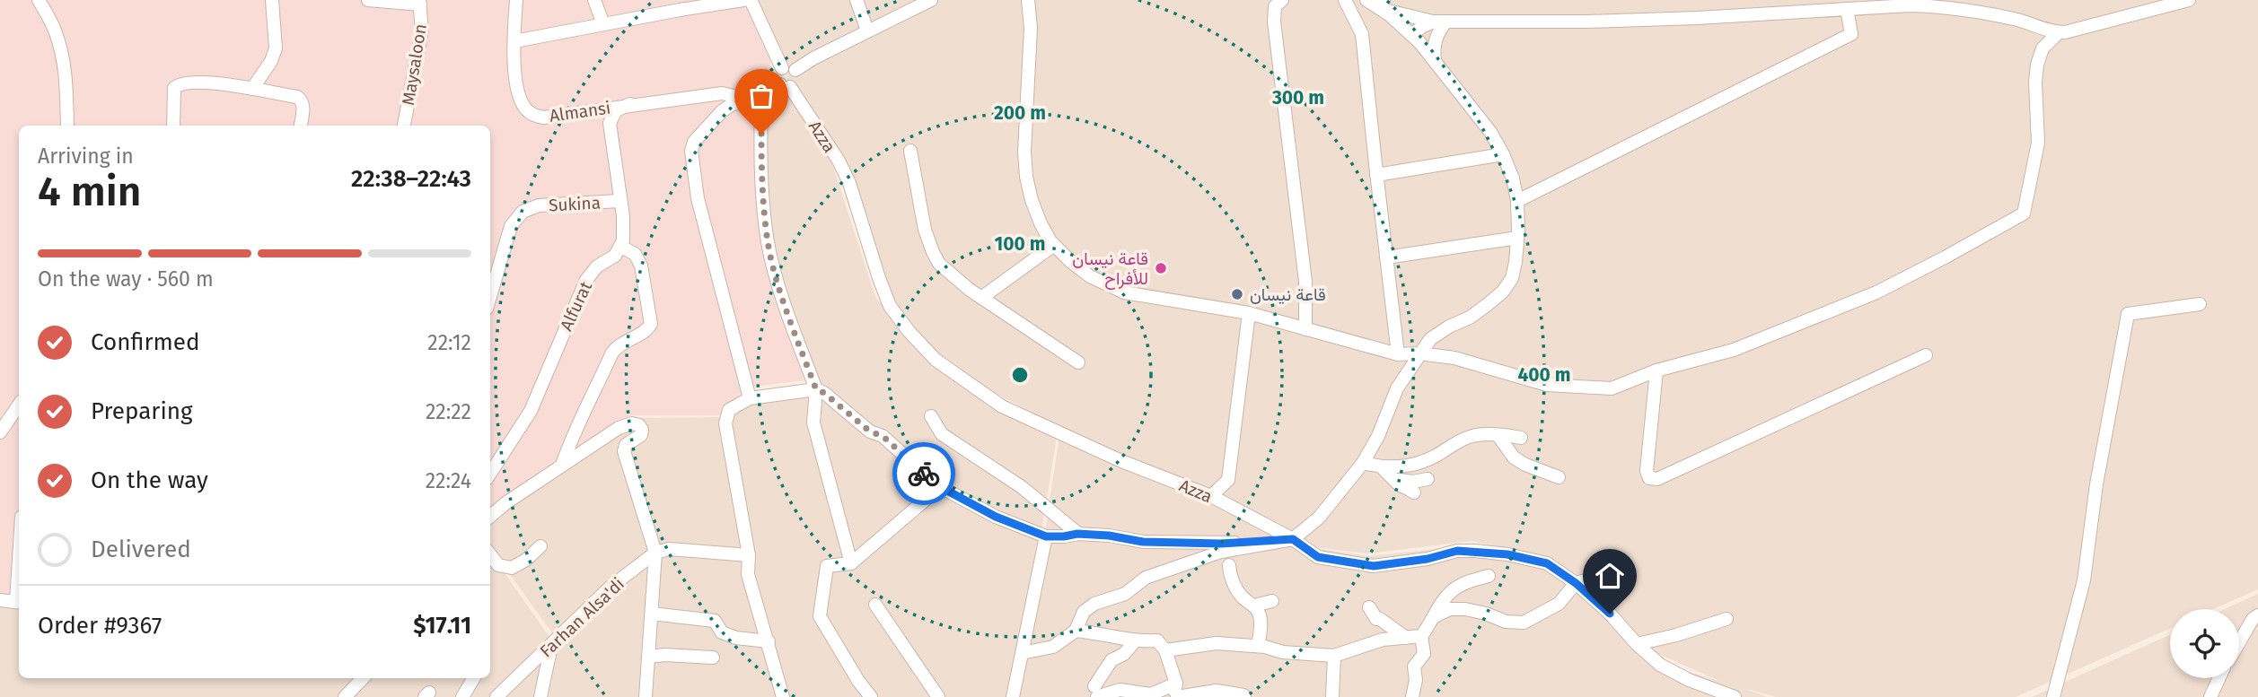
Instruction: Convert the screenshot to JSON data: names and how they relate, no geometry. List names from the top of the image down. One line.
{"streets":{"street":["Maysaloon","Almansi","Azza","Sukina","Alfurat","Farhan Alsa'di"]},"places":["قاعة نيسان للأفراح","قاعة نيسان"],"page":{"heading":["4 min","Arriving in","22:38–22:43"],"panel":["Order #9367","$17.11"],"bar":"On the way · 560 m","list":[["Confirmed","22:12"],["Preparing","22:22"],["On the way","22:24"],"Delivered"]},"rings":["300 m","200 m","100 m","400 m"]}
